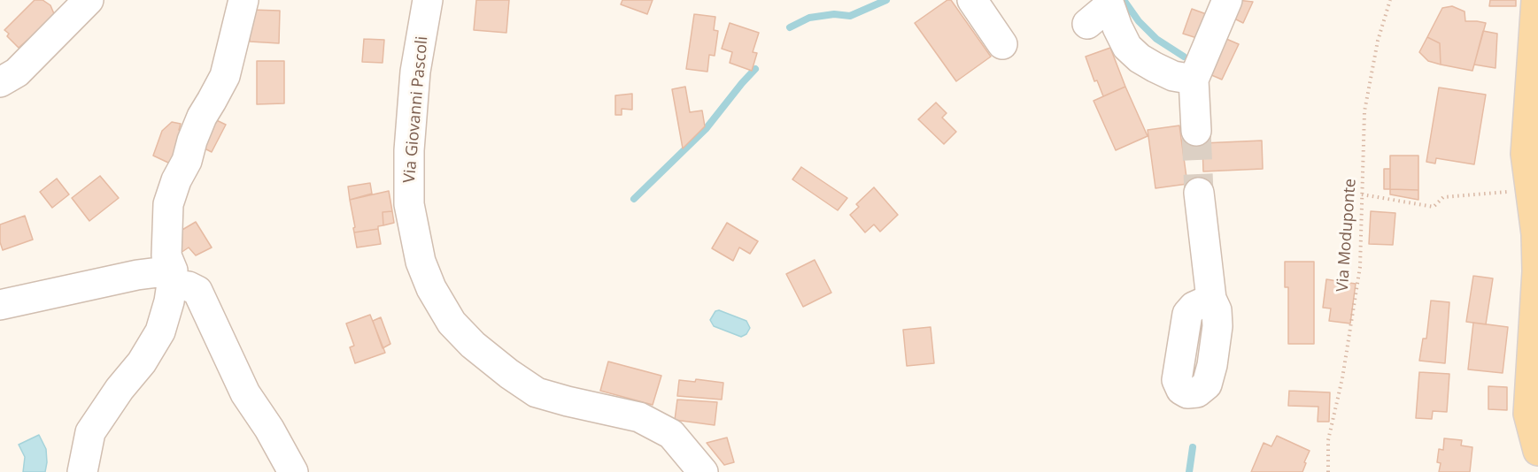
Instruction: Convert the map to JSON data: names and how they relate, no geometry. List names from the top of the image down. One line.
{"streets":{"street":["Via Giovanni Pascoli"],"path":["Via Moduponte"]}}
